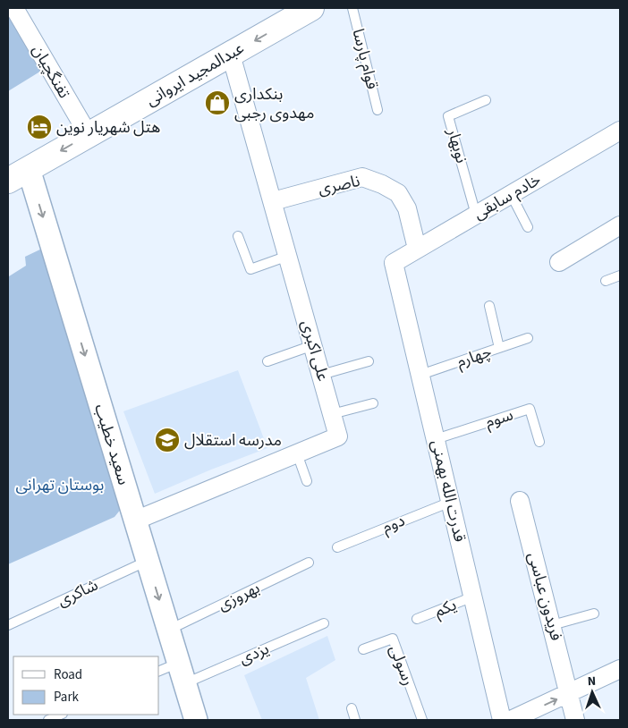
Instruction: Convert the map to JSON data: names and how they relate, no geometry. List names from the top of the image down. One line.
{"streets":{"main road":["عبدالمجید ایروانی"],"street":["تفنگچیان","ناصری","خادم سابقی","علی اکبری","سعید خطیب","قدرت الله بهمنی","فریدون عباسی"],"lane":["قوام پارسا","نوبهار","چهارم","سوم","دوم","شاکری","بهروزی","یکم","یزدی","رسولی"]},"crossings":[["تفنگچیان","عبدالمجید ایروانی"],["عبدالمجید ایروانی","علی اکبری"],["عبدالمجید ایروانی","سعید خطیب"],["نوبهار","خادم سابقی"],["ناصری","خادم سابقی"],["ناصری","علی اکبری"],["خادم سابقی","قدرت الله بهمنی"],["علی اکبری","سعید خطیب"],["چهارم","قدرت الله بهمنی"],["سوم","قدرت الله بهمنی"],["سعید خطیب","شاکری"],["سعید خطیب","بهروزی"],["سعید خطیب","یزدی"],["قدرت الله بهمنی","دوم"],["قدرت الله بهمنی","یکم"]],"one_way":["عبدالمجید ایروانی","سعید خطیب"],"parks":["بوستان تهرانی"],"places":{"shop":["بنکداری مهدوی رجبی"],"hotel":["هتل شهریار نوین"],"school or university":["مدرسه استقلال"]},"legend":["Road","Park"],"north":"top"}
